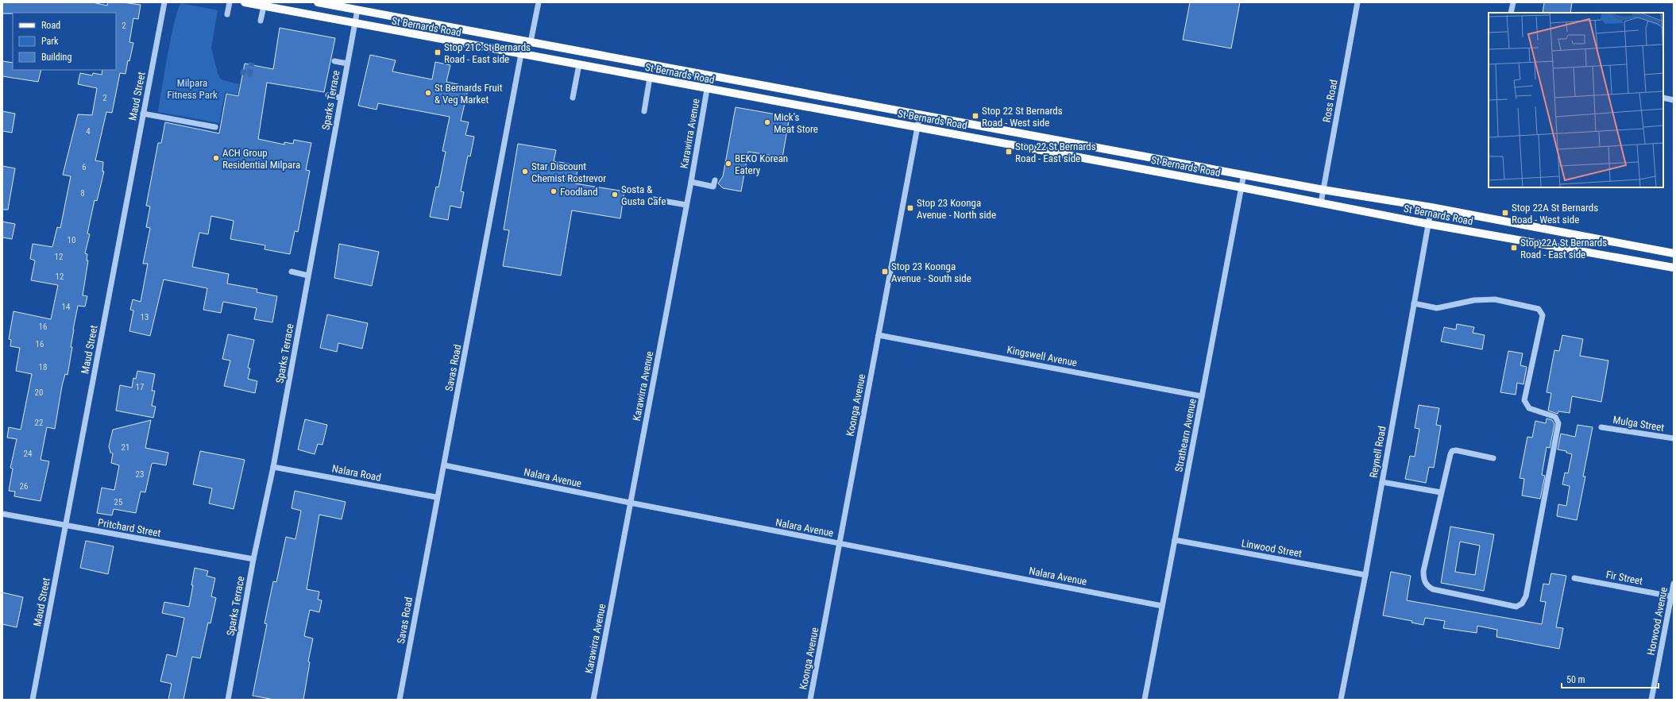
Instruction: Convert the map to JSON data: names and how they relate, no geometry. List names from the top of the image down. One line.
{"streets":{"main road":["St Bernards Road"],"street":["Maud Street","Sparks Terrace","Ross Road","Karawirra Avenue","Kingswell Avenue","Savas Road","Koonga Avenue","Mulga Street","Strathearn Avenue","Reynell Road","Nalara Road","Nalara Avenue","Pritchard Street","Linwood Street","Fir Street","Horwood Avenue"]},"crossings":[["St Bernards Road","Sparks Terrace"],["St Bernards Road","Ross Road"],["St Bernards Road","Karawirra Avenue"],["St Bernards Road","Savas Road"],["St Bernards Road","Koonga Avenue"],["St Bernards Road","Strathearn Avenue"],["St Bernards Road","Reynell Road"],["Maud Street","Pritchard Street"],["Sparks Terrace","Nalara Road"],["Sparks Terrace","Pritchard Street"],["Karawirra Avenue","Nalara Avenue"],["Kingswell Avenue","Koonga Avenue"],["Kingswell Avenue","Strathearn Avenue"],["Savas Road","Nalara Road"],["Savas Road","Nalara Avenue"],["Koonga Avenue","Nalara Avenue"],["Strathearn Avenue","Nalara Avenue"],["Strathearn Avenue","Linwood Street"],["Reynell Road","Linwood Street"],["Fir Street","Horwood Avenue"]],"parks":["Milpara Fitness Park"],"places":{"transit":["Stop 21C St Bernards Road - East side","Stop 22 St Bernards Road - West side","Stop 22 St Bernards Road - East side","Stop 23 Koonga Avenue - North side","Stop 22A St Bernards Road - West side","Stop 22A St Bernards Road - East side","Stop 23 Koonga Avenue - South side"],"other":["St Bernards Fruit & Veg Market","Mick's Meat Store","ACH Group Residential Milpara","BEKO Korean Eatery","Star Discount Chemist Rostrevor","Foodland","Sosta & Gusta Cafe"]},"house_numbers":["2","2","4","6","8","10","12","12","14","13","16","16","18","17","20","22","21","24","23","26","25"],"legend":["Road","Park","Building"],"scale_bar":"50 m"}
